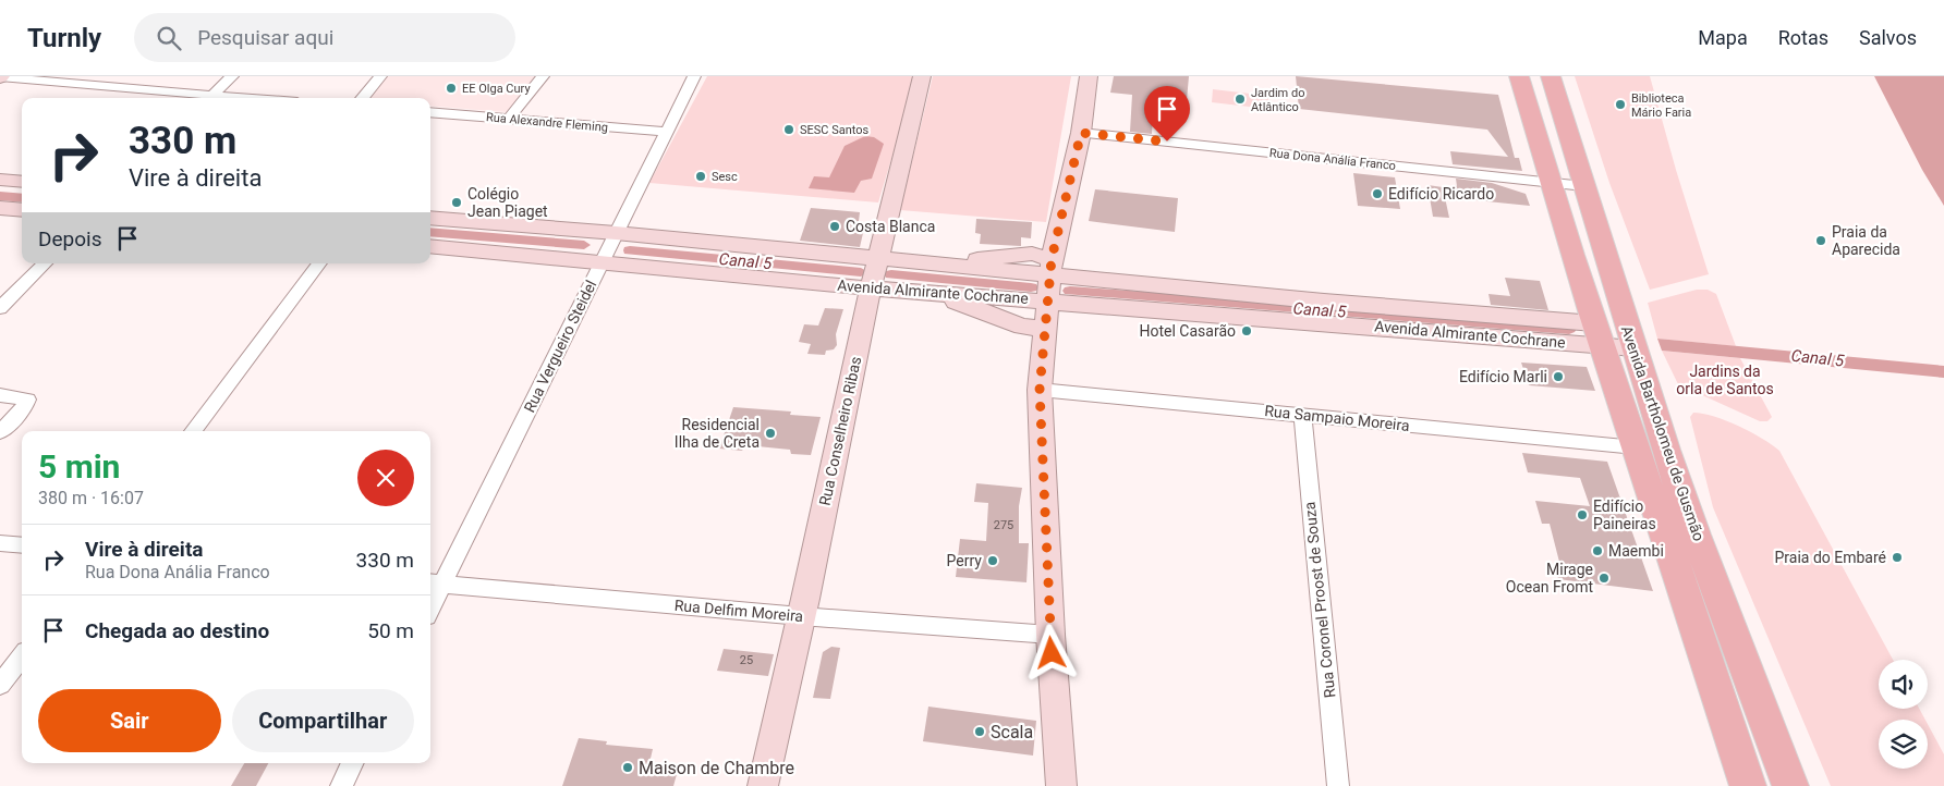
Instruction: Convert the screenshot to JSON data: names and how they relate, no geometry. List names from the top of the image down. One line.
{"streets":{"main road":["Avenida Almirante Cochrane","Rua Conselheiro Ribas","Avenida Bartholomeu de Gusmão"],"street":["Rua Alexandre Fleming","Rua Dona Anália Franco","Rua Vergueiro Steidel","Rua Sampaio Moreira","Rua Coronel Proost de Souza","Rua Delfim Moreira"]},"crossings":[["Rua Alexandre Fleming","Rua Vergueiro Steidel"],["Rua Dona Anália Franco","Avenida Bartholomeu de Gusmão"],["Avenida Almirante Cochrane","Rua Vergueiro Steidel"],["Avenida Almirante Cochrane","Rua Conselheiro Ribas"],["Avenida Almirante Cochrane","Avenida Bartholomeu de Gusmão"],["Rua Vergueiro Steidel","Rua Delfim Moreira"],["Rua Sampaio Moreira","Avenida Bartholomeu de Gusmão"],["Rua Sampaio Moreira","Rua Coronel Proost de Souza"],["Rua Conselheiro Ribas","Rua Delfim Moreira"]],"water":["Canal 5"],"parks":["Jardins da orla de Santos"],"places":["EE Olga Cury","Jardim do Atlântico","Biblioteca Mário Faria","SESC Santos","Sesc","Edifício Ricardo","Colégio Jean Piaget","Costa Blanca","Praia da Aparecida","Hotel Casarão","Edifício Marli","Residencial Ilha de Creta","Edifício Paineiras","Maembi","Praia do Embaré","Perry","Mirage Ocean Fromt","Scala","Maison de Chambre"],"house_numbers":["275","25"],"page":{"header":"Turnly","search":"Pesquisar aqui","nav":["Mapa","Rotas","Salvos"],"turn":["330 m","Vire à direita"],"then":"Depois","heading":["5 min","380 m · 16:07"],"list":[{"name":"Vire à direita","note":"Rua Dona Anália Franco","value":"330 m"},{"name":"Chegada ao destino","value":"50 m"}],"buttons":["Sair","Compartilhar"]}}
